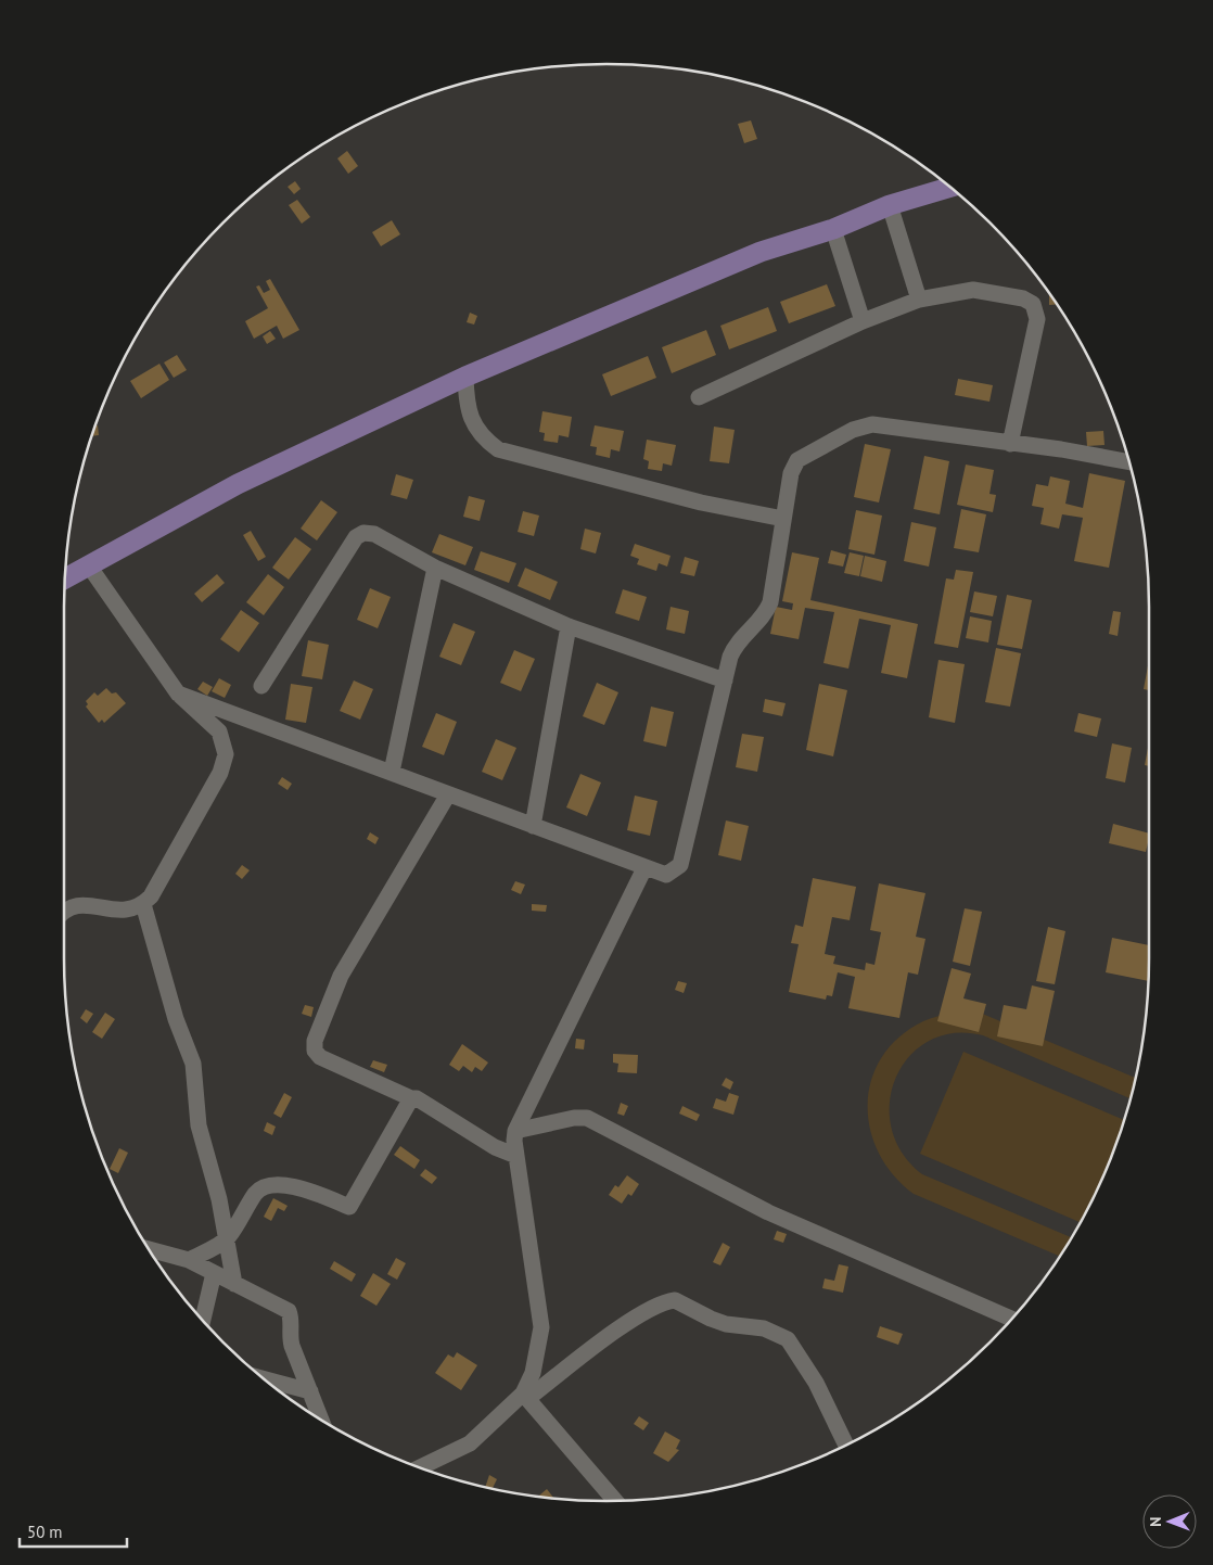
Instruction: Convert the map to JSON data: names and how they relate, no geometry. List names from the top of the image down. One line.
{"scale_bar":"50 m","north":"left"}
